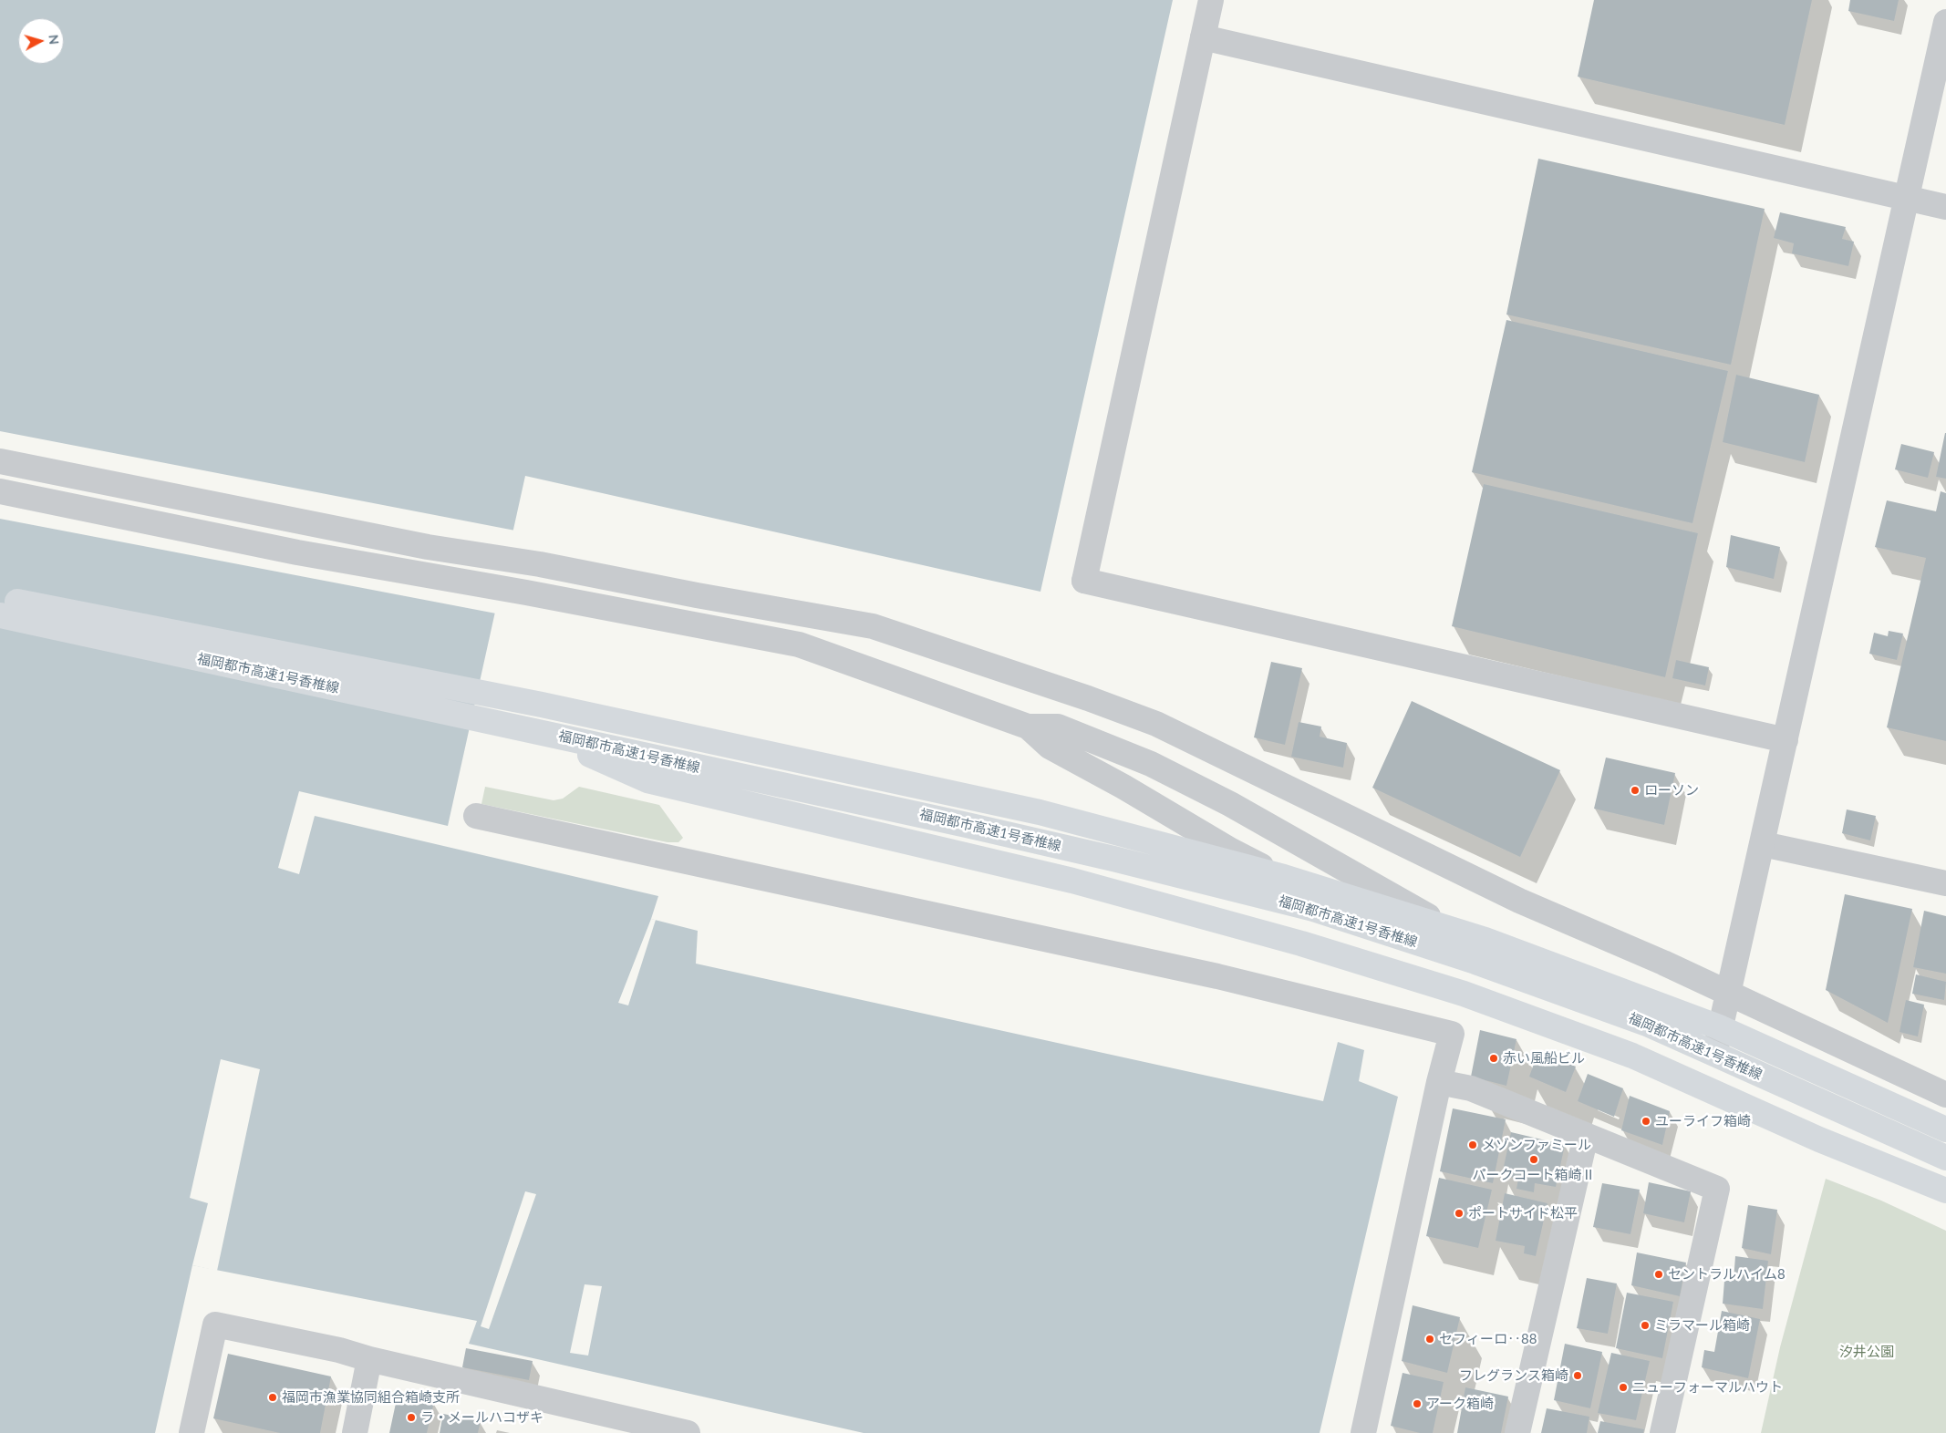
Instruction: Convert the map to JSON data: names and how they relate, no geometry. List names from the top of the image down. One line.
{"streets":{"highway":["福岡都市高速1号香椎線"]},"parks":["汐井公園"],"places":["ローソン","赤い風船ビル","ユーライフ箱崎","メゾンファミール","パークコート箱崎Ⅱ","ポートサイド松平","セントラルハイム8","ミラマール箱崎","セフィーロ‥88","フレグランス箱崎","ニューフォーマルハウト","福岡市漁業協同組合箱崎支所","アーク箱崎","ラ・メールハコザキ"],"north":"right"}
